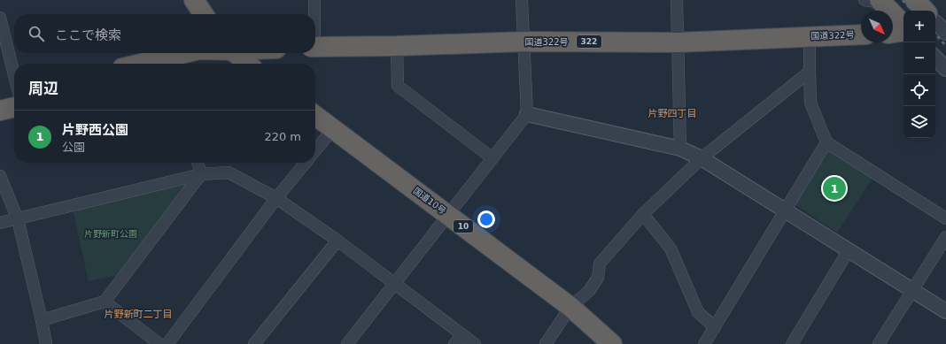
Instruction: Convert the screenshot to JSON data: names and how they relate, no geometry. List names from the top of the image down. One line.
{"streets":{"highway":["国道322号","322","国道10号","10"]},"districts":["片野四丁目","片野新町二丁目"],"parks":["片野新町公園"],"north":"bottom right","page":{"map_buttons":["+","−"],"search":"ここで検索","heading":"周辺","list":[{"mark":"1","name":"片野西公園","note":"公園","value":"220 m"}],"pins":"1"}}
